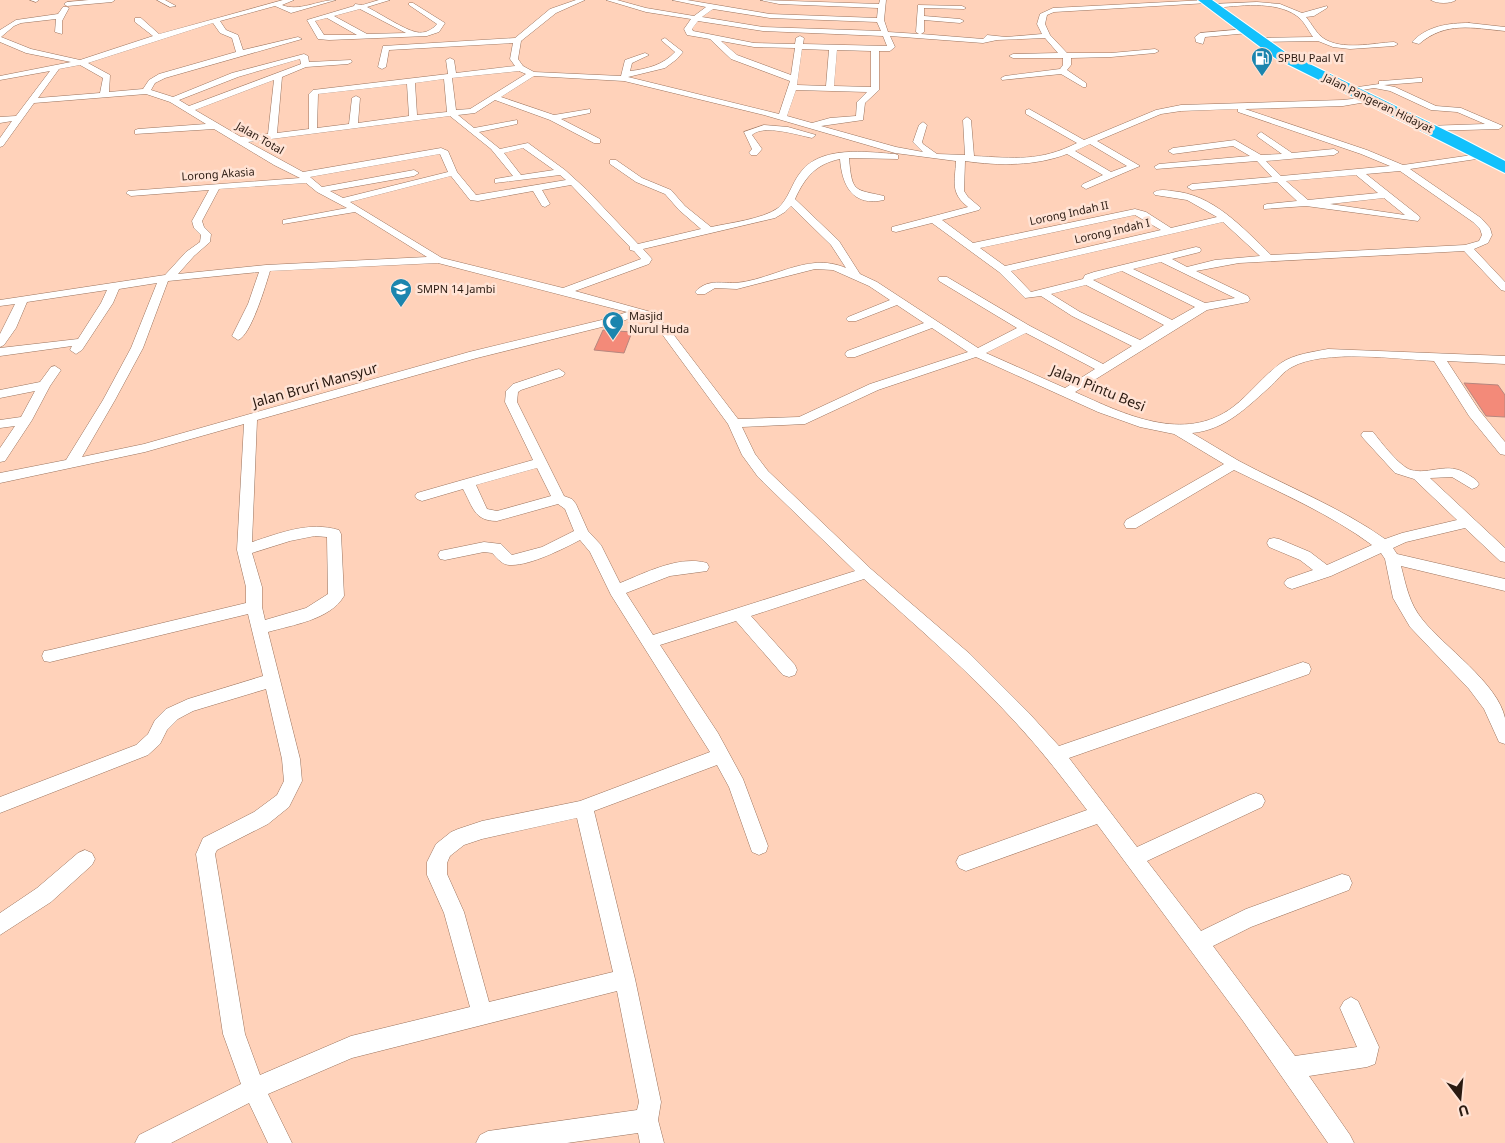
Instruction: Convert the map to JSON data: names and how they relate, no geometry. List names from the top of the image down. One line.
{"streets":{"highway":["Jalan Pangeran Hidayat"],"street":["Jalan Total","Lorong Akasia","Lorong Indah II","Lorong Indah I","Jalan Bruri Mansyur","Jalan Pintu Besi"]},"crossings":[["Jalan Total","Lorong Akasia"],["Lorong Indah II","Lorong Indah I"]],"places":{"fuel station":["SPBU Paal VI"],"school or university":["SMPN 14 Jambi"],"mosque":["Masjid Nurul Huda"]},"north":"bottom"}
